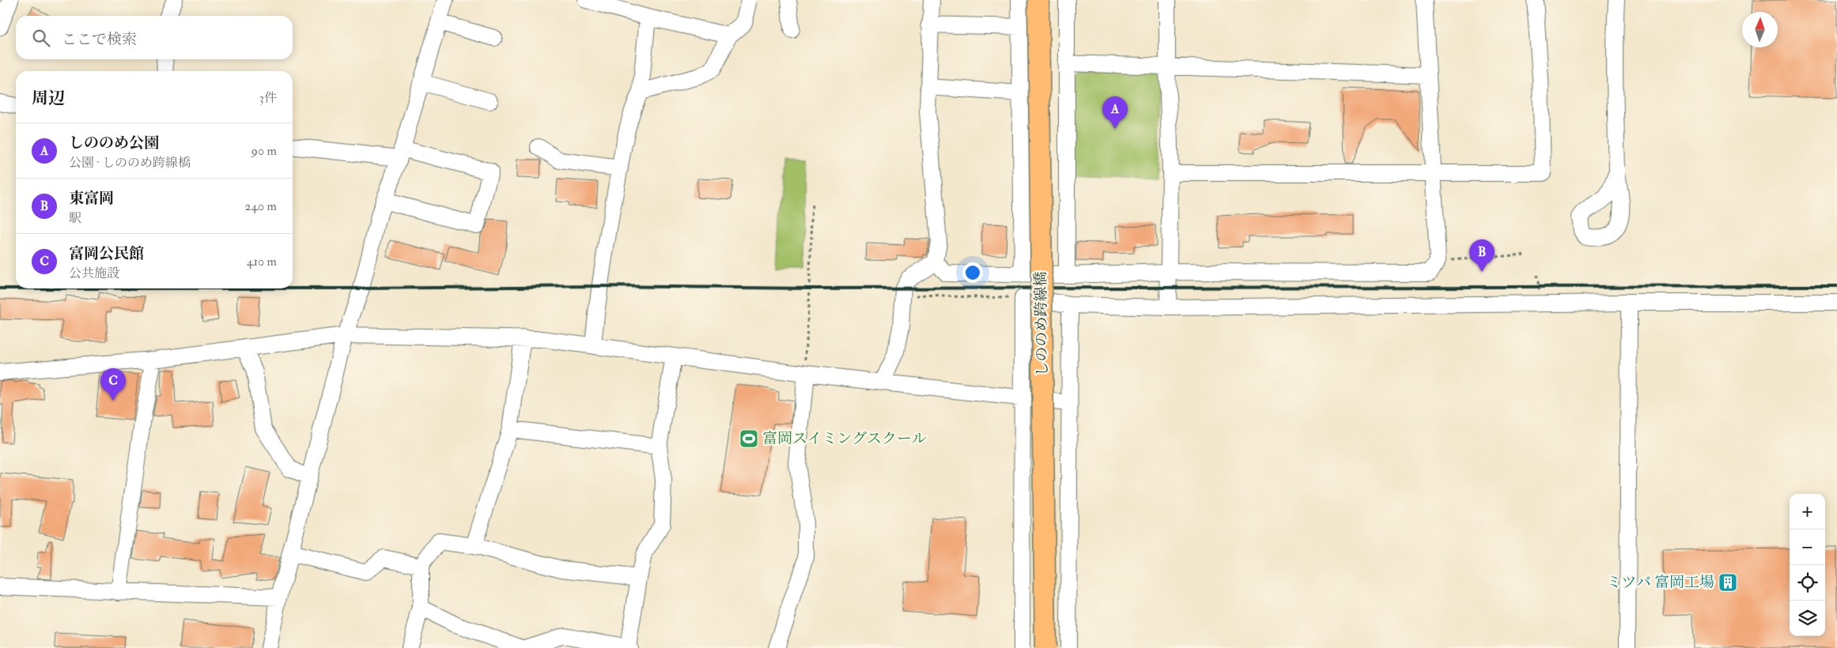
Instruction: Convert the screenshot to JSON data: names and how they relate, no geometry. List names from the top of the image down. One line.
{"streets":{"main road":["しののめ跨線橋"]},"places":{"sports":["富岡スイミングスクール"],"building":["ミツバ 富岡工場"]},"north":"top","page":{"search":"ここで検索","heading":["周辺","3件"],"pins":["A","B","C"],"list":[{"mark":"A","name":"しののめ公園","note":"公園 · しののめ跨線橋","value":"90 m"},{"mark":"B","name":"東富岡","note":"駅","value":"240 m"},{"mark":"C","name":"富岡公民館","note":"公共施設","value":"410 m"}],"map_buttons":["+","−"]}}
